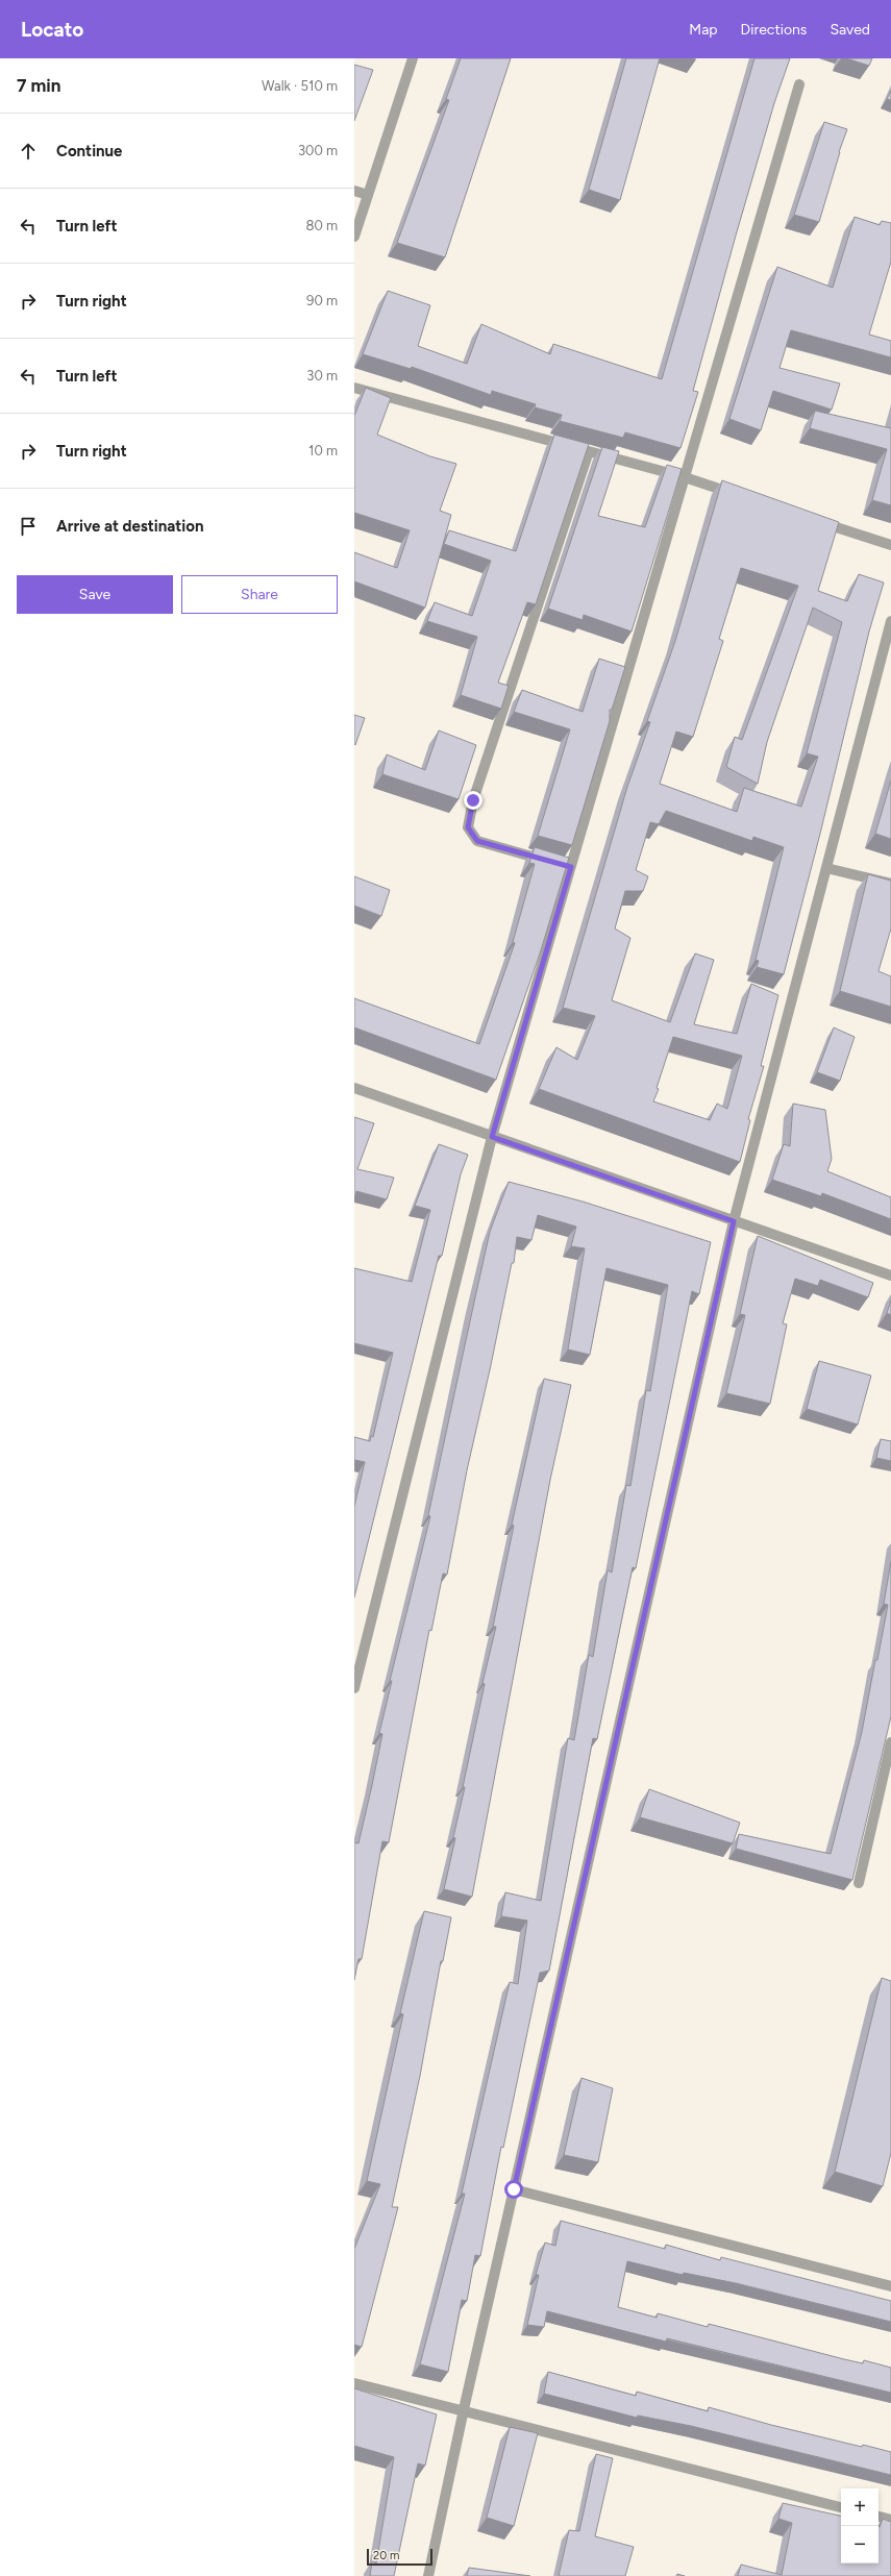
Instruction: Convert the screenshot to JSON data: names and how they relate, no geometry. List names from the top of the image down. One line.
{"scale_bar":"20 m","page":{"header":"Locato","nav":["Map","Directions","Saved"],"heading":["7 min","Walk · 510 m"],"list":[["Continue","300 m"],["Turn left","80 m"],["Turn right","90 m"],["Turn left","30 m"],["Turn right","10 m"],"Arrive at destination"],"buttons":["Save","Share"],"map_buttons":["+","−"],"scale":"20 m"}}
